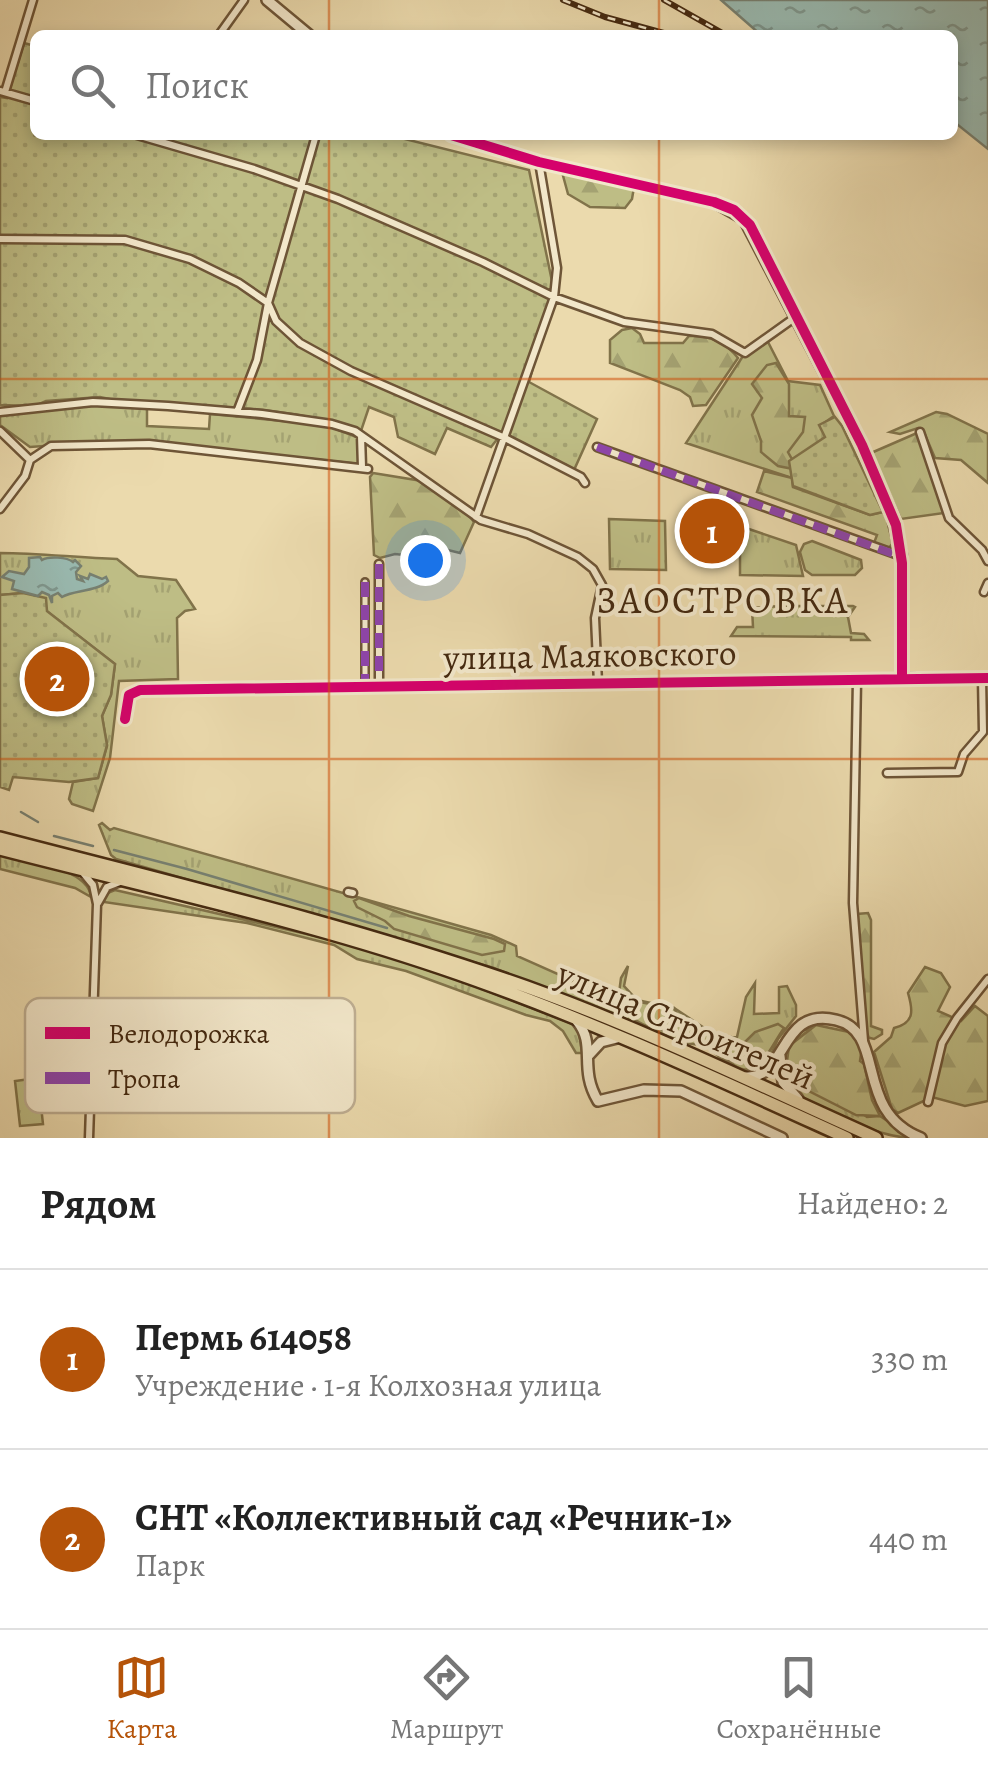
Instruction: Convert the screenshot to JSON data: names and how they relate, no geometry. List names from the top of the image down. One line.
{"streets":{"main road":["улица Строителей"],"street":["улица Маяковского"]},"districts":["ЗАОСТРОВКА"],"legend":["Велодорожка","Тропа"],"page":{"search":"Поиск","pins":["1","2"],"heading":["Рядом","Найдено: 2"],"list":[{"mark":"1","name":"Пермь 614058","note":"Учреждение · 1-я Колхозная улица","value":"330 m"},{"mark":"2","name":"СНТ «Коллективный сад «Речник-1»","note":"Парк","value":"440 m"}],"nav":["Карта","Маршрут","Сохранённые"]}}
